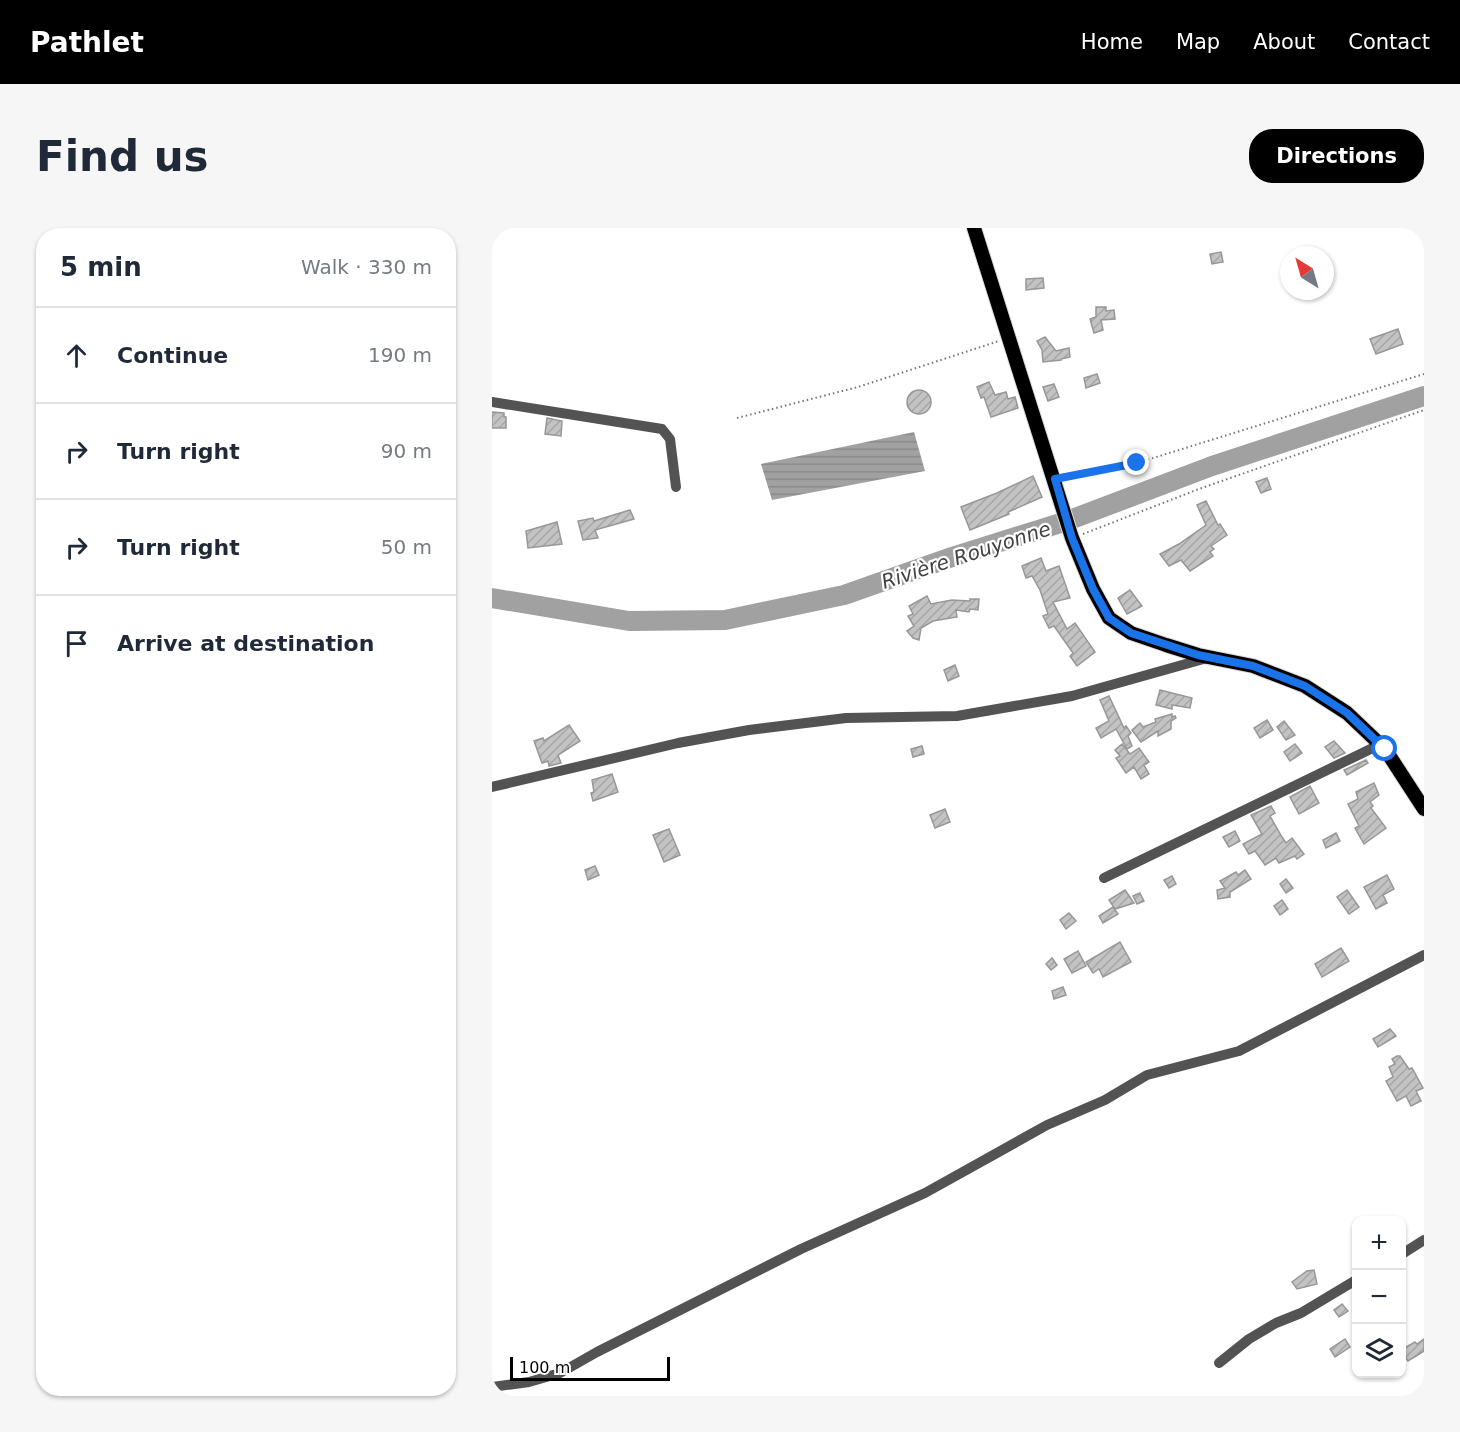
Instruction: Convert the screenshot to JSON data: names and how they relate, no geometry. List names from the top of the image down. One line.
{"water":["Rivière Rouyonne"],"scale_bar":"100 m","north":"top left","page":{"header":"Pathlet","nav":["Home","Map","About","Contact"],"buttons":"Directions","title":"Find us","heading":["5 min","Walk · 330 m"],"list":[["Continue","190 m"],["Turn right","90 m"],["Turn right","50 m"],"Arrive at destination"],"map_buttons":["+","−"],"scale":"100 m"}}
